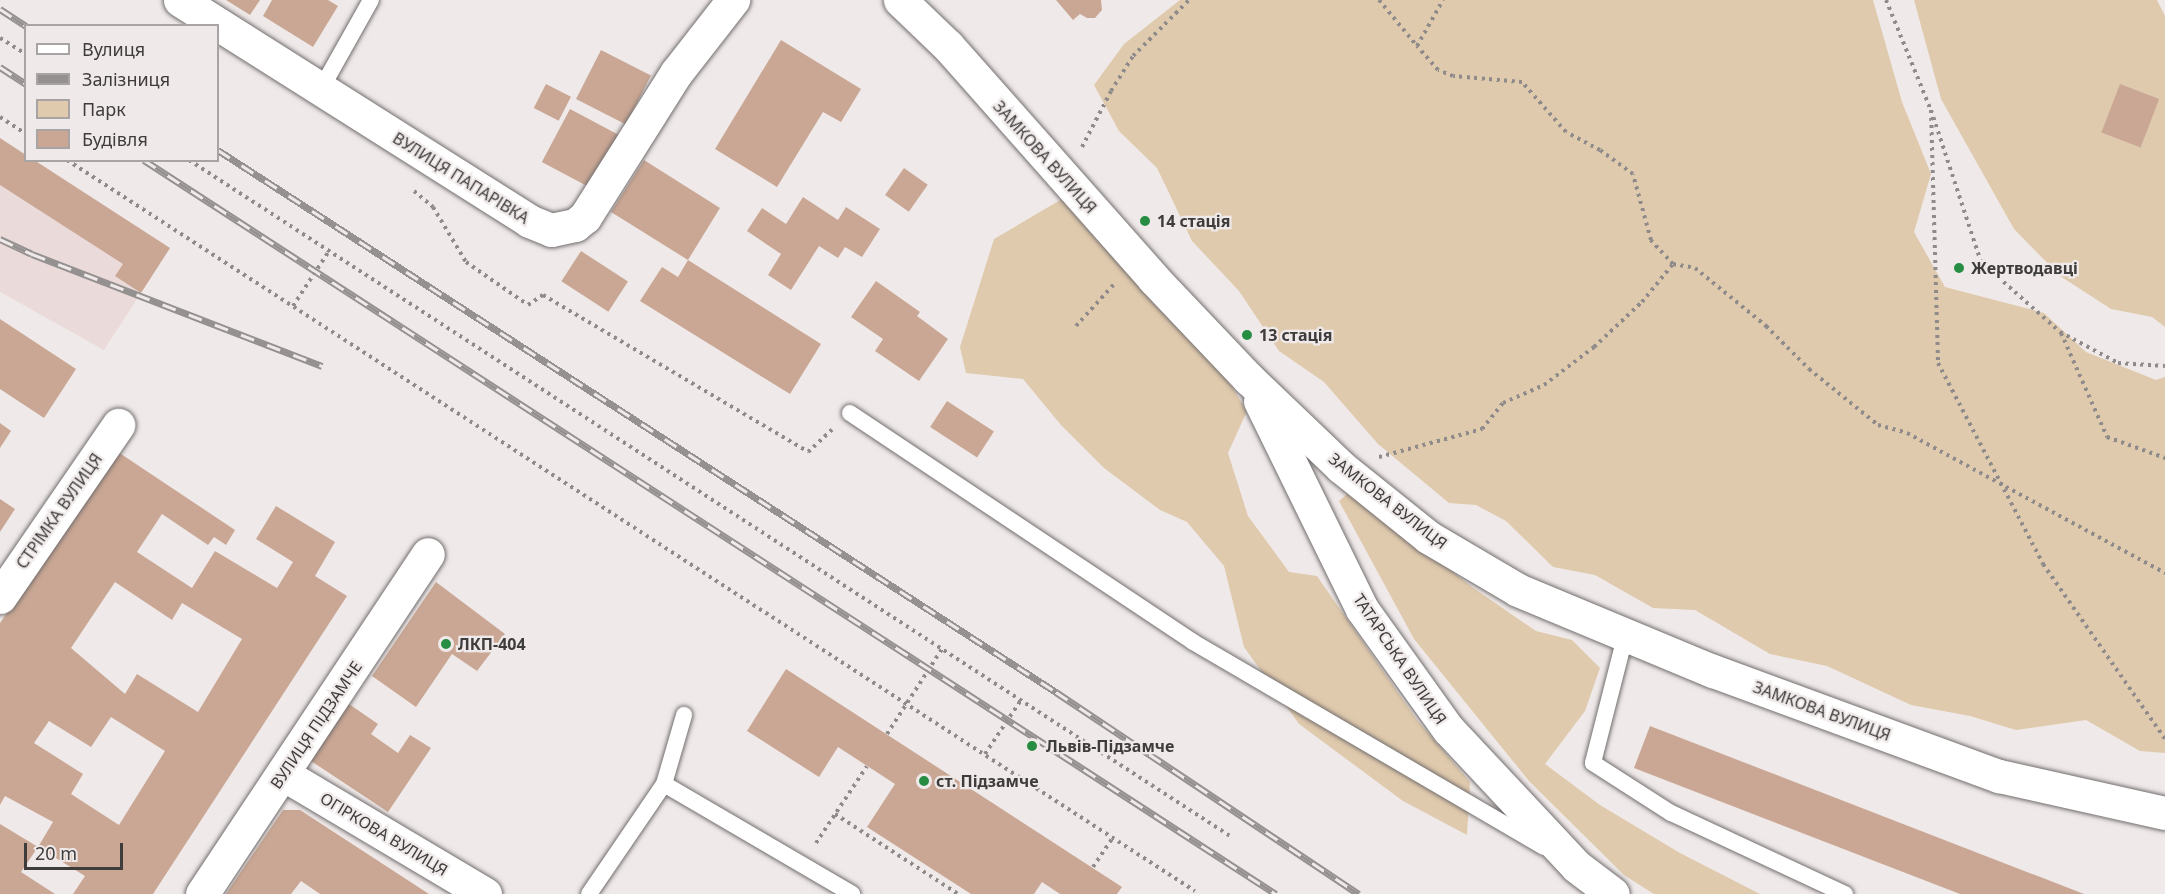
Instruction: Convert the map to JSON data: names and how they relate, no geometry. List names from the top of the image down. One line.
{"streets":{"street":["ЗАМКОВА ВУЛИЦЯ","ВУЛИЦЯ ПАПАРІВКА","СТРІМКА ВУЛИЦЯ","ТАТАРСЬКА ВУЛИЦЯ","ВУЛИЦЯ ПІДЗАМЧЕ","ОГІРКОВА ВУЛИЦЯ"]},"crossings":[["ЗАМКОВА ВУЛИЦЯ","ТАТАРСЬКА ВУЛИЦЯ"],["ВУЛИЦЯ ПІДЗАМЧЕ","ОГІРКОВА ВУЛИЦЯ"]],"places":["14 стація","Жертводавцi","13 стація","ЛКП-404","Львів-Підзамче","ст. Підзамче"],"legend":["Вулиця","Залізниця","Парк","Будівля"],"scale_bar":"20 m"}
